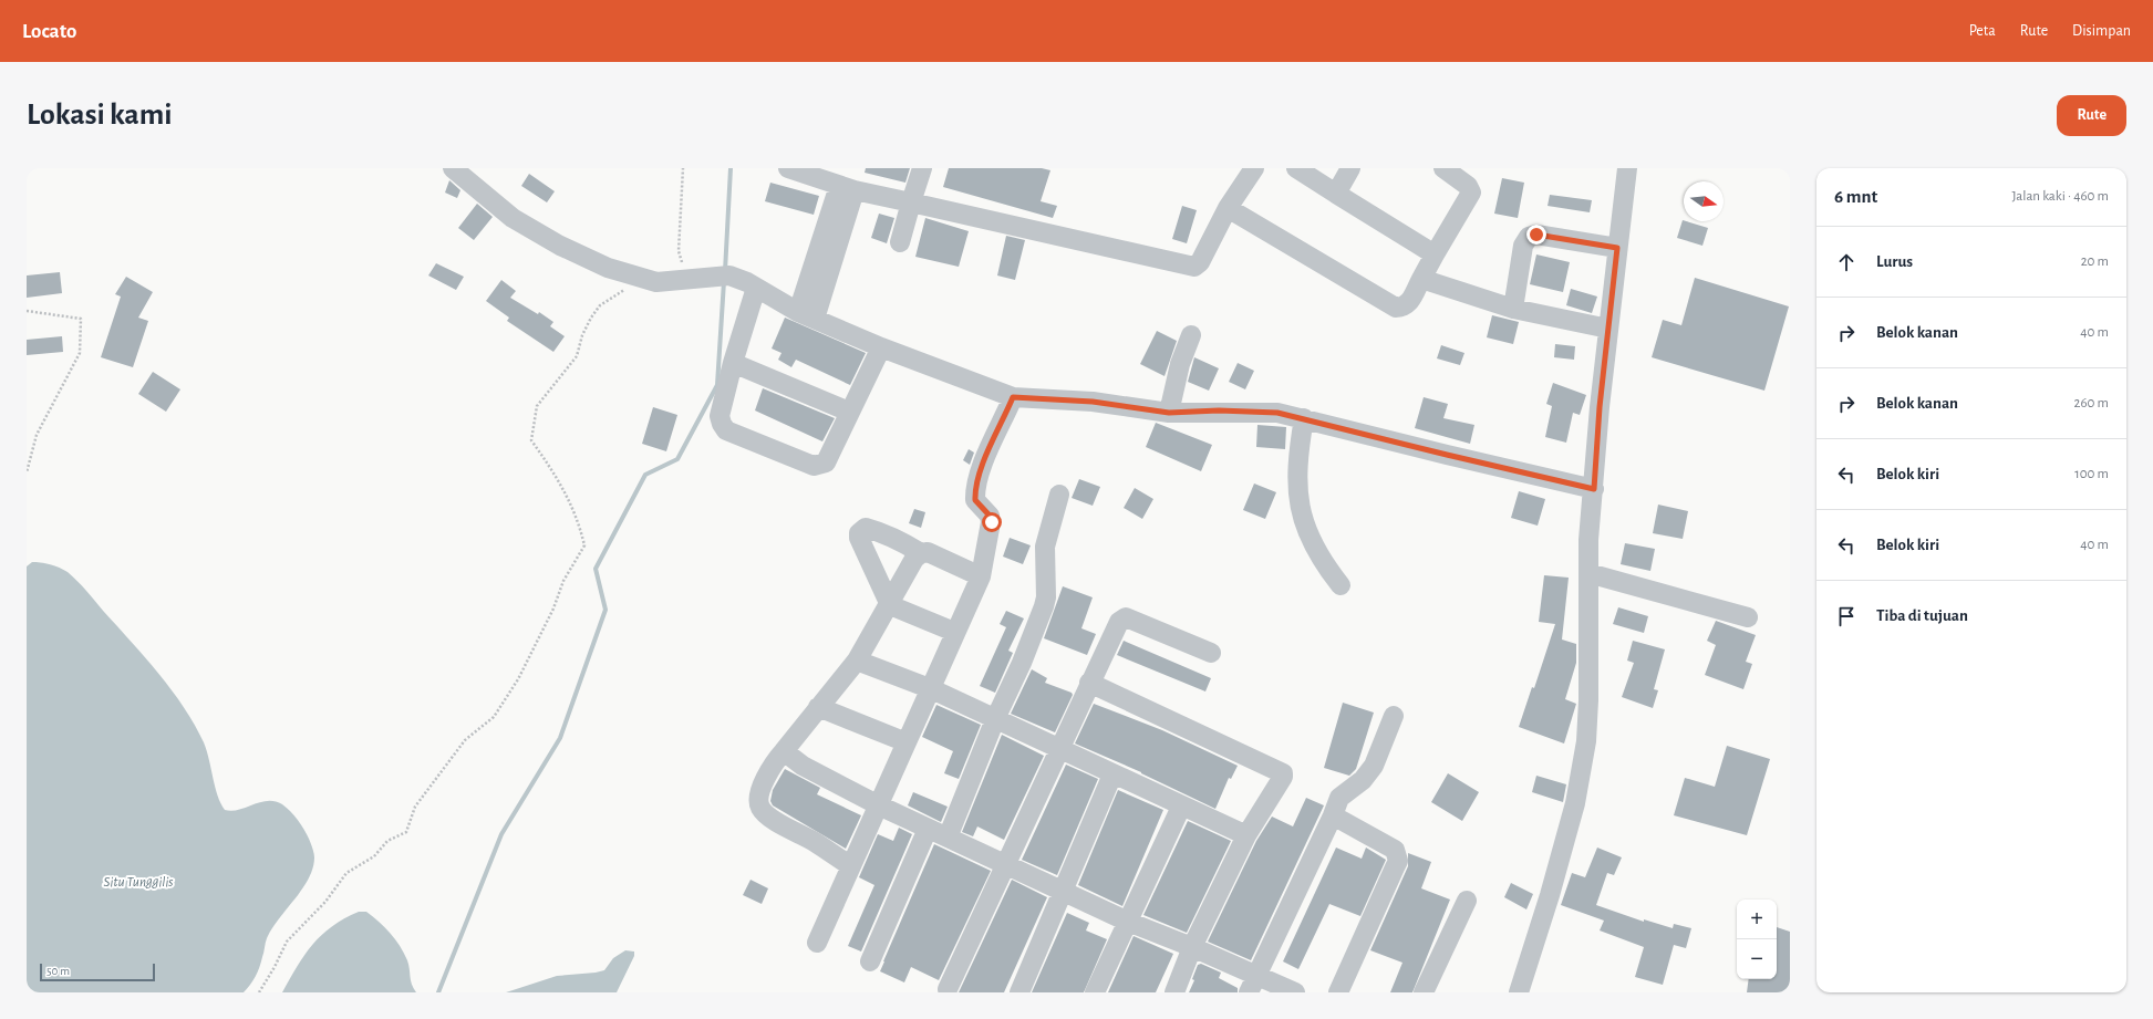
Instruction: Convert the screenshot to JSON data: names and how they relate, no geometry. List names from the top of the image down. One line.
{"water":["Situ Tunggilis"],"scale_bar":"50 m","north":"right","page":{"header":"Locato","nav":["Peta","Rute","Disimpan"],"buttons":"Rute","title":"Lokasi kami","heading":["6 mnt","Jalan kaki · 460 m"],"list":[["Lurus","20 m"],["Belok kanan","40 m"],["Belok kanan","260 m"],["Belok kiri","100 m"],["Belok kiri","40 m"],"Tiba di tujuan"],"map_buttons":["+","−"],"scale":"50 m"}}
